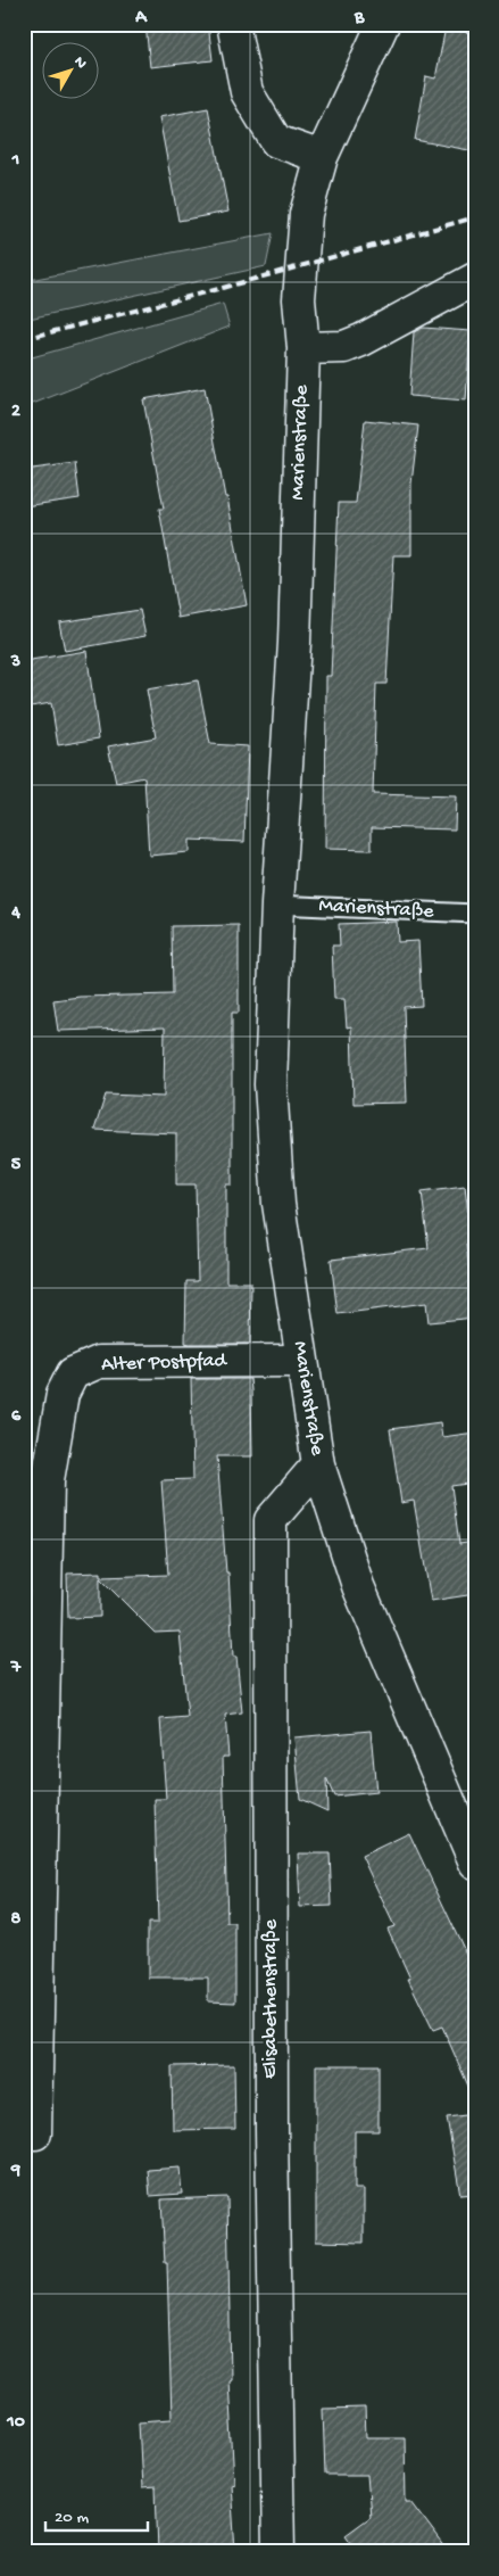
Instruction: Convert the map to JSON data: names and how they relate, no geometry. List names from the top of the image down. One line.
{"streets":{"street":["Marienstraße","Alter Postpfad","Elisabethenstraße"]},"crossings":[["Marienstraße","Alter Postpfad"],["Marienstraße","Elisabethenstraße"]],"scale_bar":"20 m","north":"top right","grid":{"columns":["A","B"],"rows":["1","2","3","4","5","6","7","8","9","10"]}}
